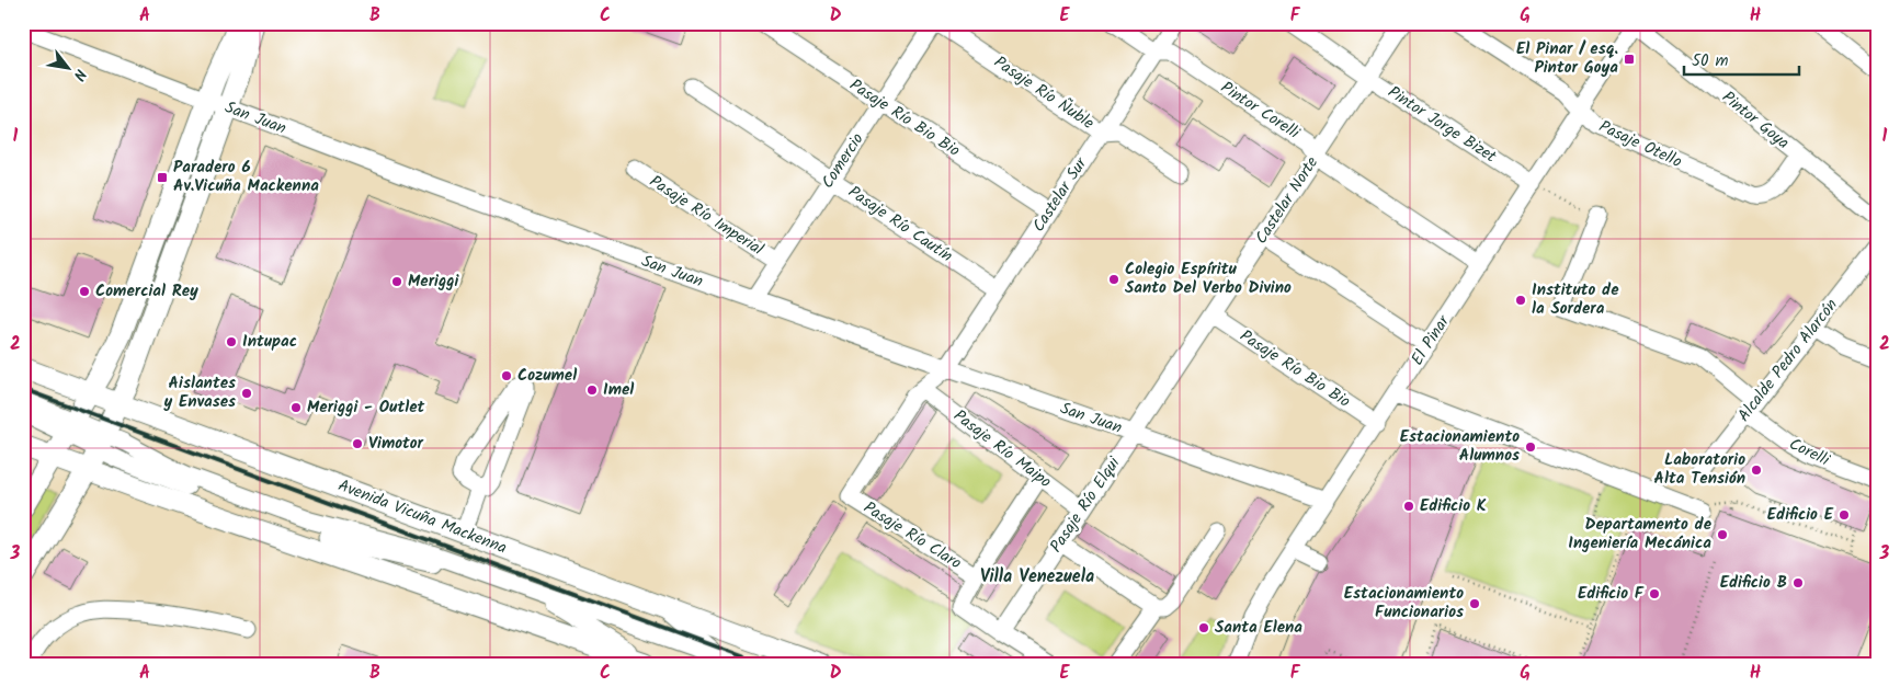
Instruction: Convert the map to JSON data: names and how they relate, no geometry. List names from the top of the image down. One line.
{"streets":{"main road":["Avenida Vicuña Mackenna"],"street":["Pasaje Río Ñuble","Pintor Corelli","San Juan","Pasaje Río Bio Bio","Pintor Goya","Pintor Jorge Bizet","Pasaje Otello","Comercio","Castelar Sur","Castelar Norte","Pasaje Río Imperial","Pasaje Río Cautín","El Pinar","Alcalde Pedro Alarcón","Pasaje Río Maipo","Corelli","Pasaje Río Elqui","Pasaje Río Claro"]},"crossings":[["Pasaje Río Ñuble","Comercio"],["Pasaje Río Ñuble","Castelar Sur"],["Pintor Corelli","Castelar Sur"],["Pintor Corelli","Castelar Norte"],["Pintor Corelli","El Pinar"],["San Juan","Comercio"],["San Juan","Castelar Sur"],["San Juan","Castelar Norte"],["San Juan","El Pinar"],["San Juan","Pasaje Río Elqui"],["Pasaje Río Bio Bio","Comercio"],["Pasaje Río Bio Bio","Castelar Sur"],["Pasaje Río Bio Bio","Castelar Norte"],["Pasaje Río Bio Bio","El Pinar"],["Pintor Goya","Pasaje Otello"],["Pintor Goya","El Pinar"],["Pintor Jorge Bizet","Castelar Norte"],["Pintor Jorge Bizet","El Pinar"],["Pasaje Otello","El Pinar"],["Comercio","Pasaje Río Imperial"],["Comercio","Pasaje Río Cautín"],["Castelar Sur","Pasaje Río Cautín"],["Castelar Sur","Pasaje Río Maipo"],["Castelar Sur","Pasaje Río Claro"],["Castelar Norte","Pasaje Río Elqui"],["Alcalde Pedro Alarcón","Corelli"],["Pasaje Río Maipo","Pasaje Río Elqui"]],"districts":["Villa Venezuela"],"places":{"transit":["El Pinar / esq. Pintor Goya","Paradero 6 Av.Vicuña Mackenna"],"other":["Colegio Espíritu Santo Del Verbo Divino","Meriggi","Comercial Rey","Instituto de la Sordera","Intupac","Cozumel","Imel","Aislantes y Envases","Meriggi - Outlet","Vimotor","Estacionamiento Alumnos","Laboratorio Alta Tensión","Edificio K","Edificio E","Departamento de Ingeniería Mecánica","Edificio B","Edificio F","Estacionamiento Funcionarios","Santa Elena"]},"scale_bar":"50 m","north":"bottom right","grid":{"columns":["A","B","C","D","E","F","G","H"],"rows":["1","2","3"]}}
